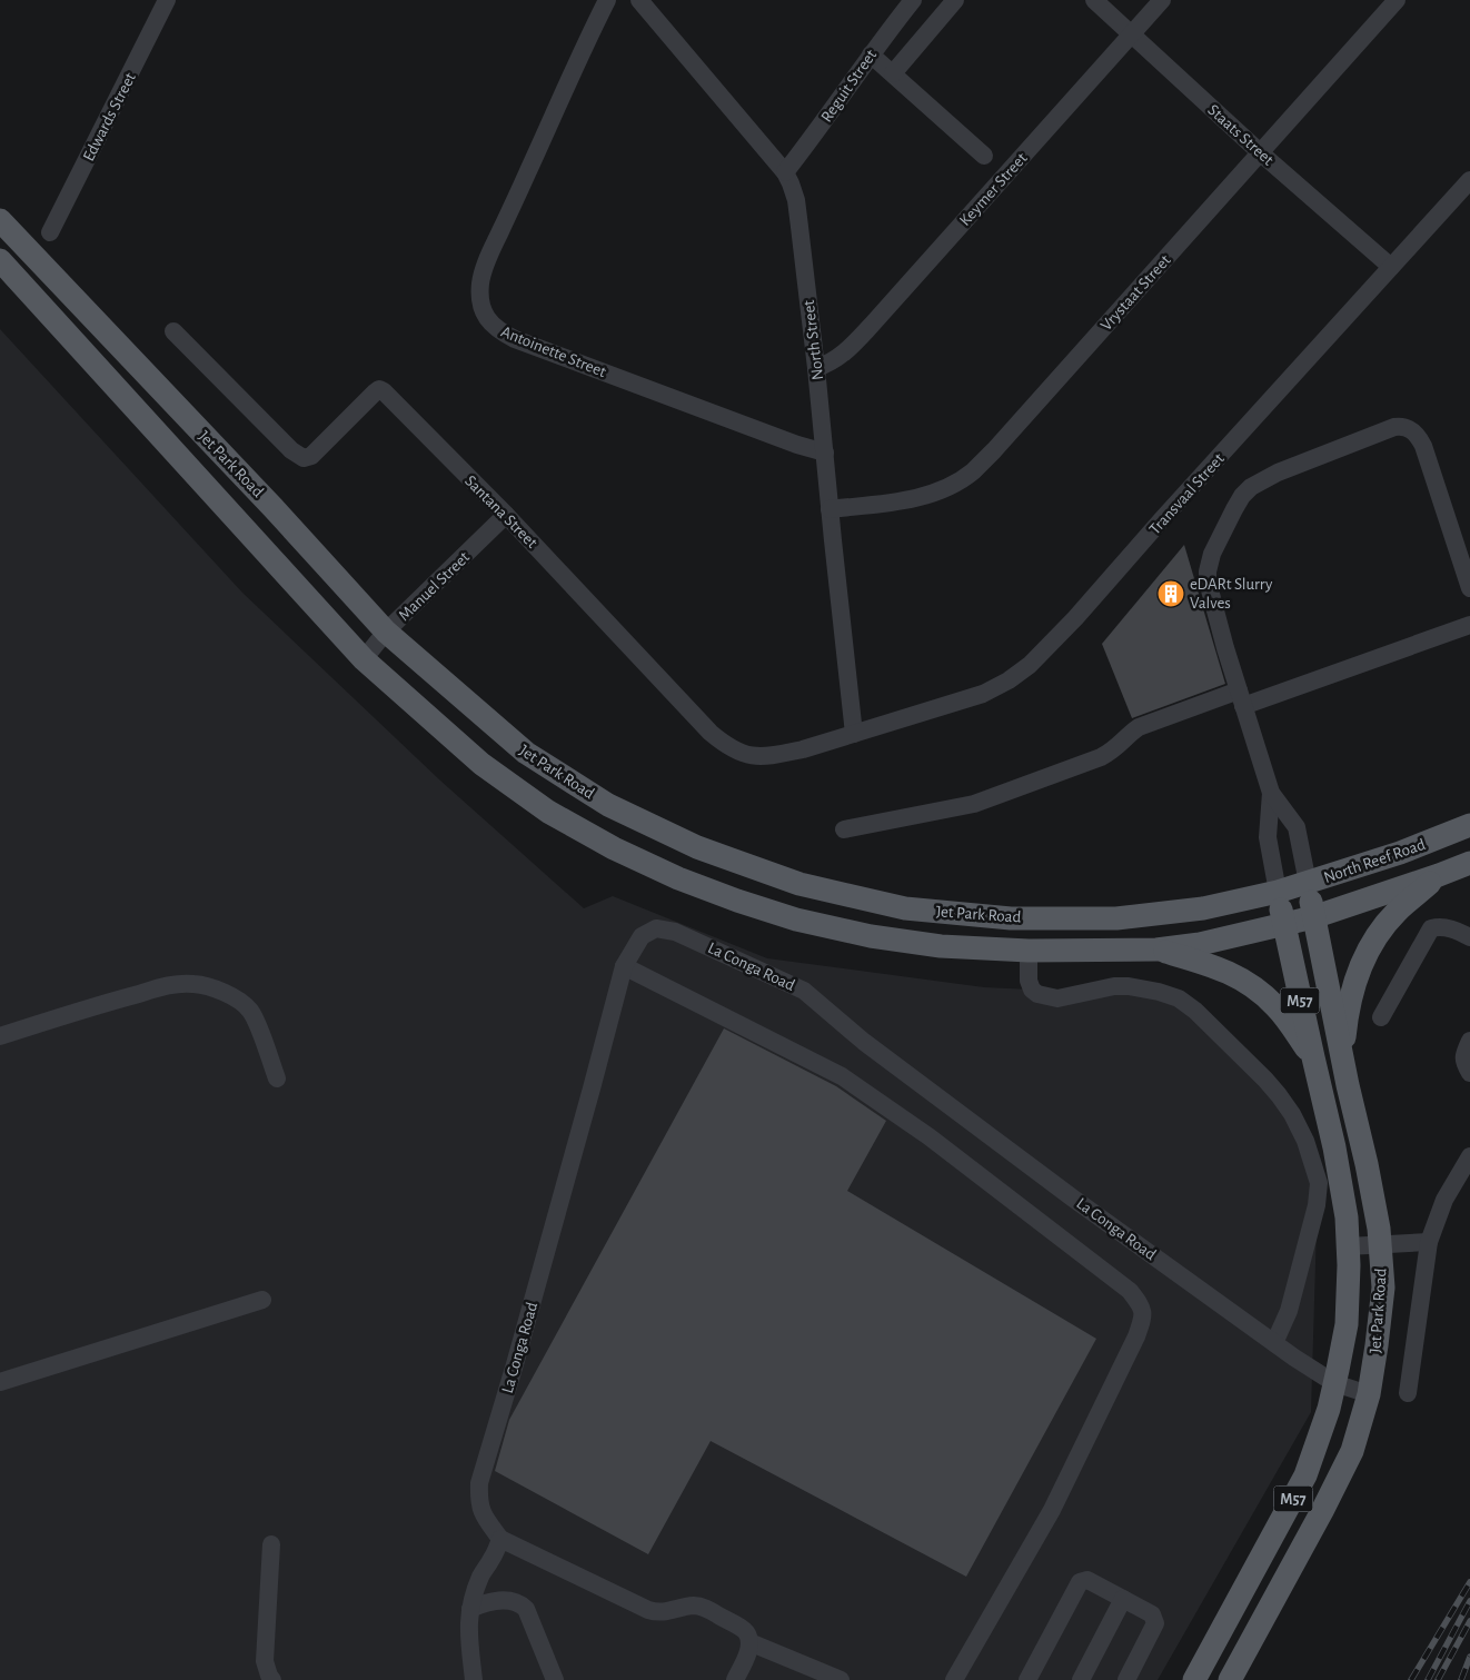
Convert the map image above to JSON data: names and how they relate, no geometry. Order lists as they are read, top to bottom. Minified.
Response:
{"streets":{"main road":["Jet Park Road","North Reef Road","M57"],"street":["Reguit Street","Edwards Street","Staats Street","Keymer Street","Vrystaat Street","North Street","Antoinette Street","Transvaal Street","Santana Street","Manuel Street","La Conga Road"]},"crossings":[["Reguit Street","North Street"],["Staats Street","Keymer Street"],["Staats Street","Vrystaat Street"],["Staats Street","Transvaal Street"],["Keymer Street","North Street"],["Vrystaat Street","North Street"],["North Street","Antoinette Street"],["North Street","Transvaal Street"],["North Street","Santana Street"],["Jet Park Road","Manuel Street"],["Jet Park Road","North Reef Road"],["Jet Park Road","La Conga Road"],["Transvaal Street","Santana Street"],["Santana Street","Manuel Street"]],"places":{"building":["eDARt Slurry Valves"]}}
